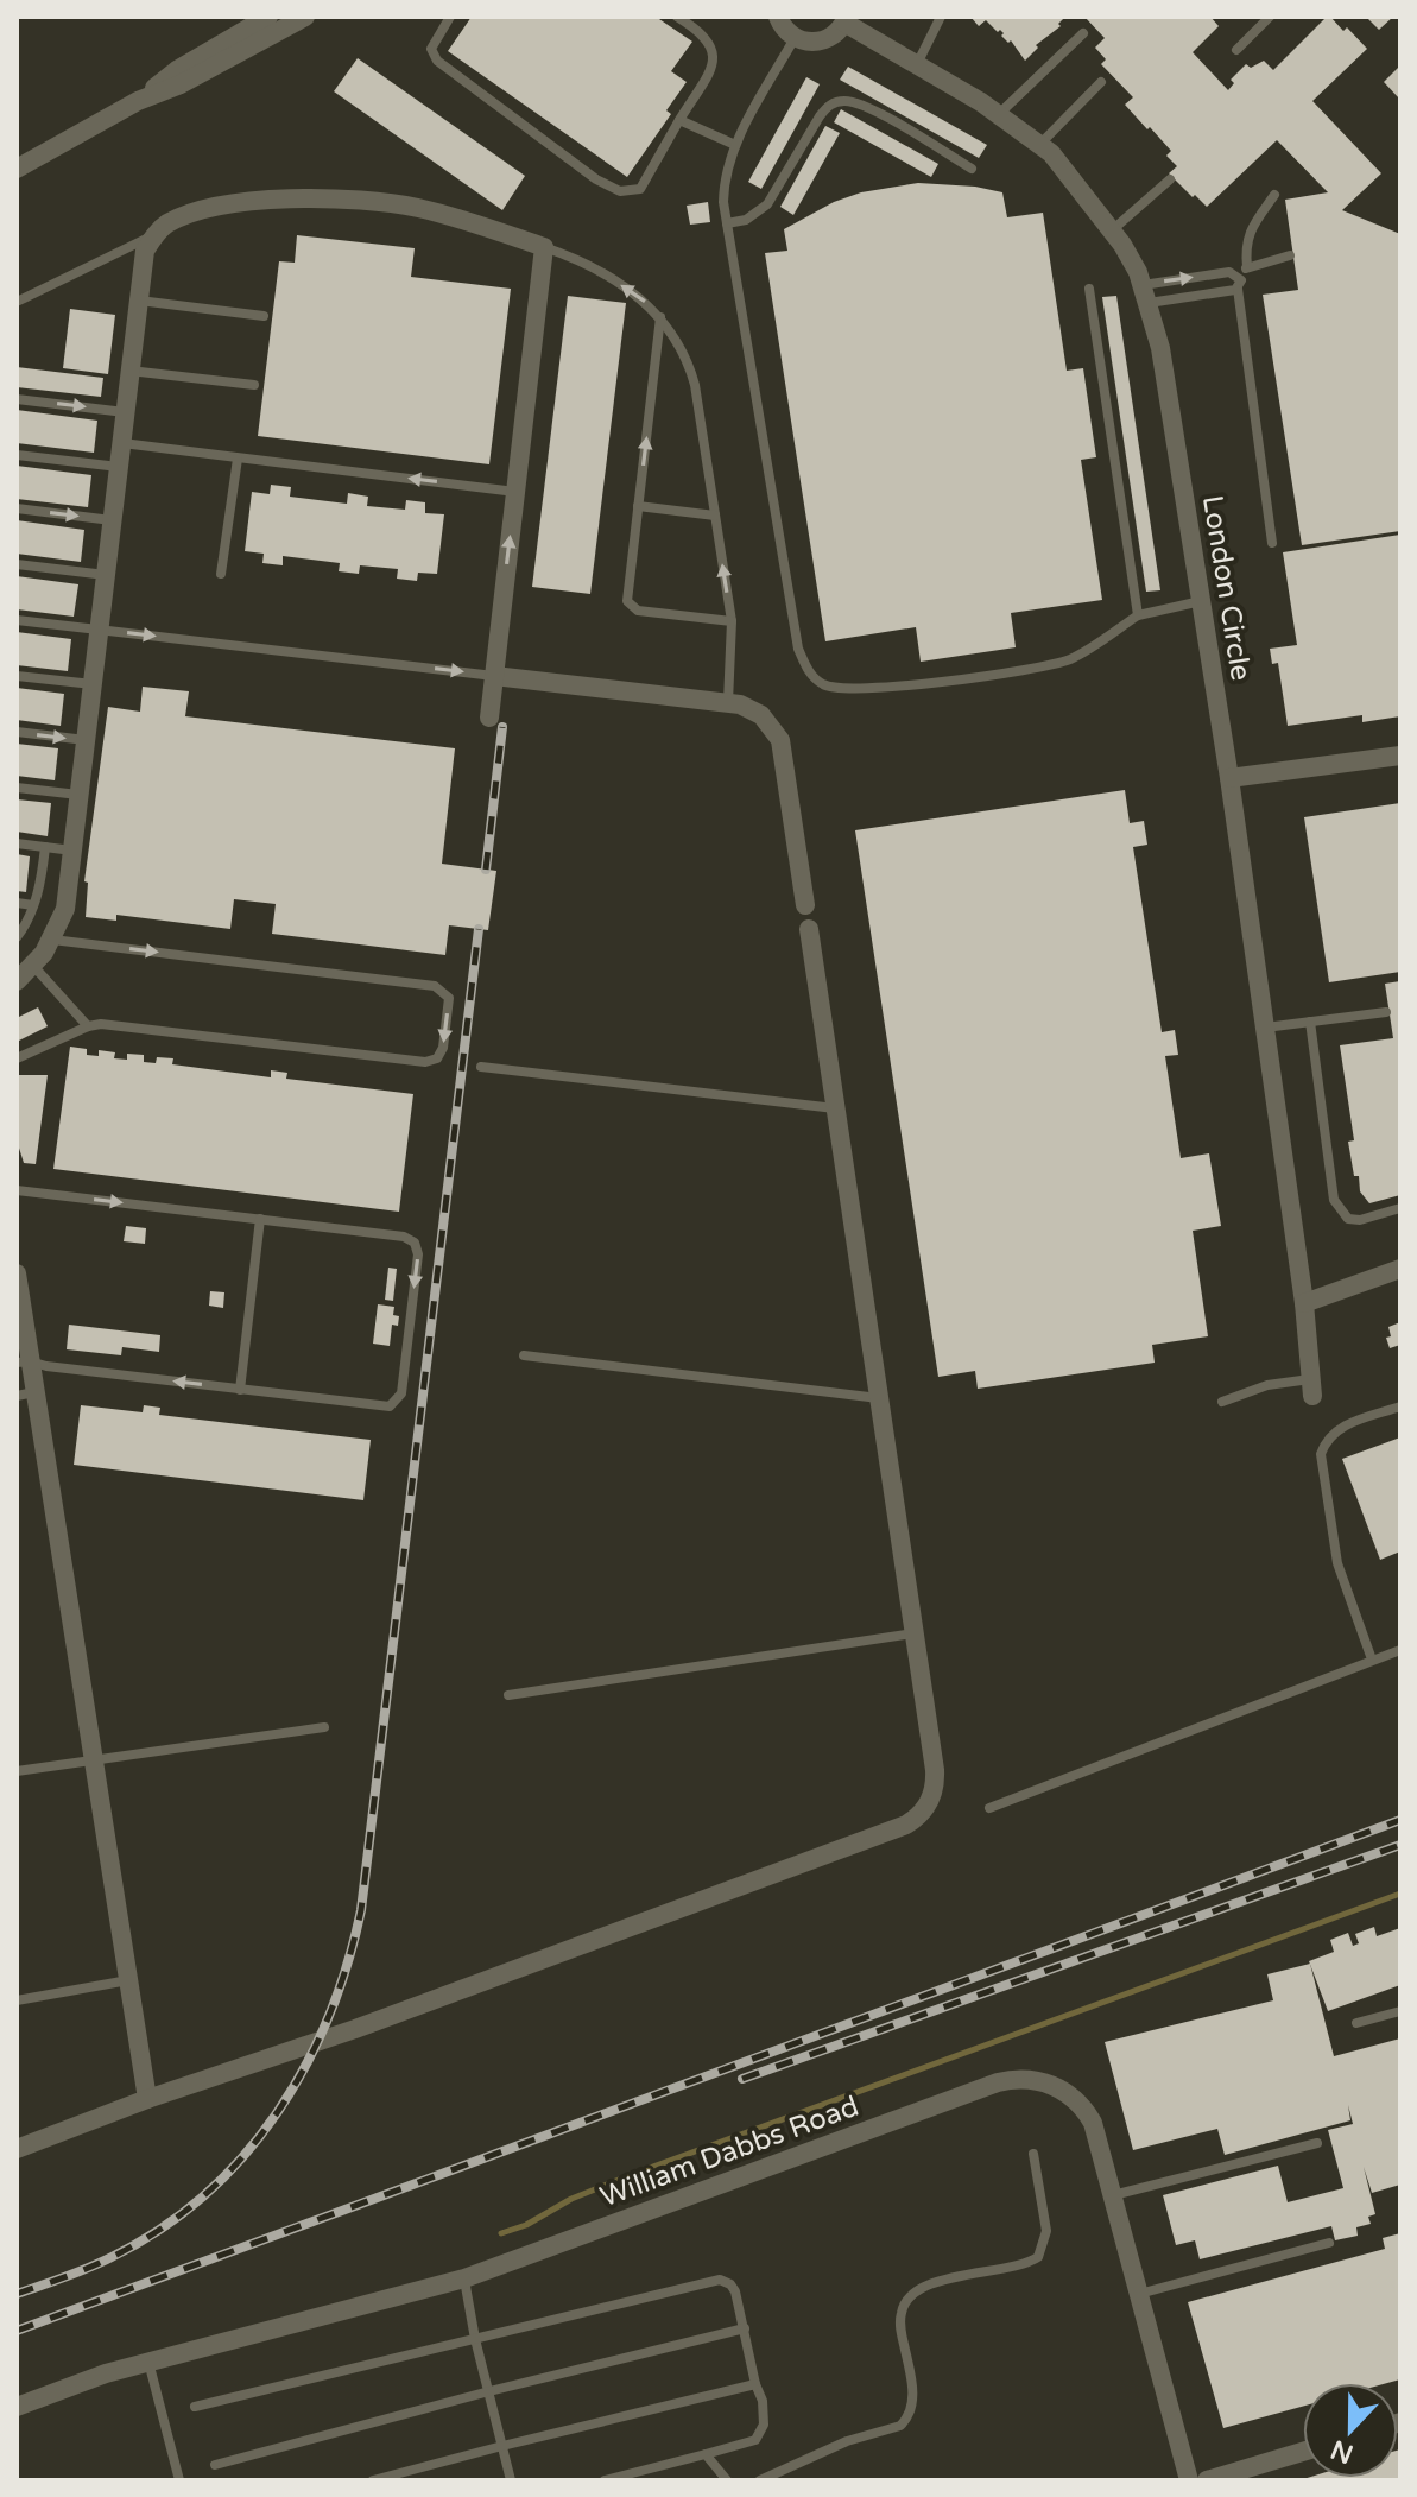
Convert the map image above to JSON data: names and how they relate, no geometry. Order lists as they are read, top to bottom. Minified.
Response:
{"streets":{"street":["London Circle","William Dabbs Road"]},"north":"bottom"}
